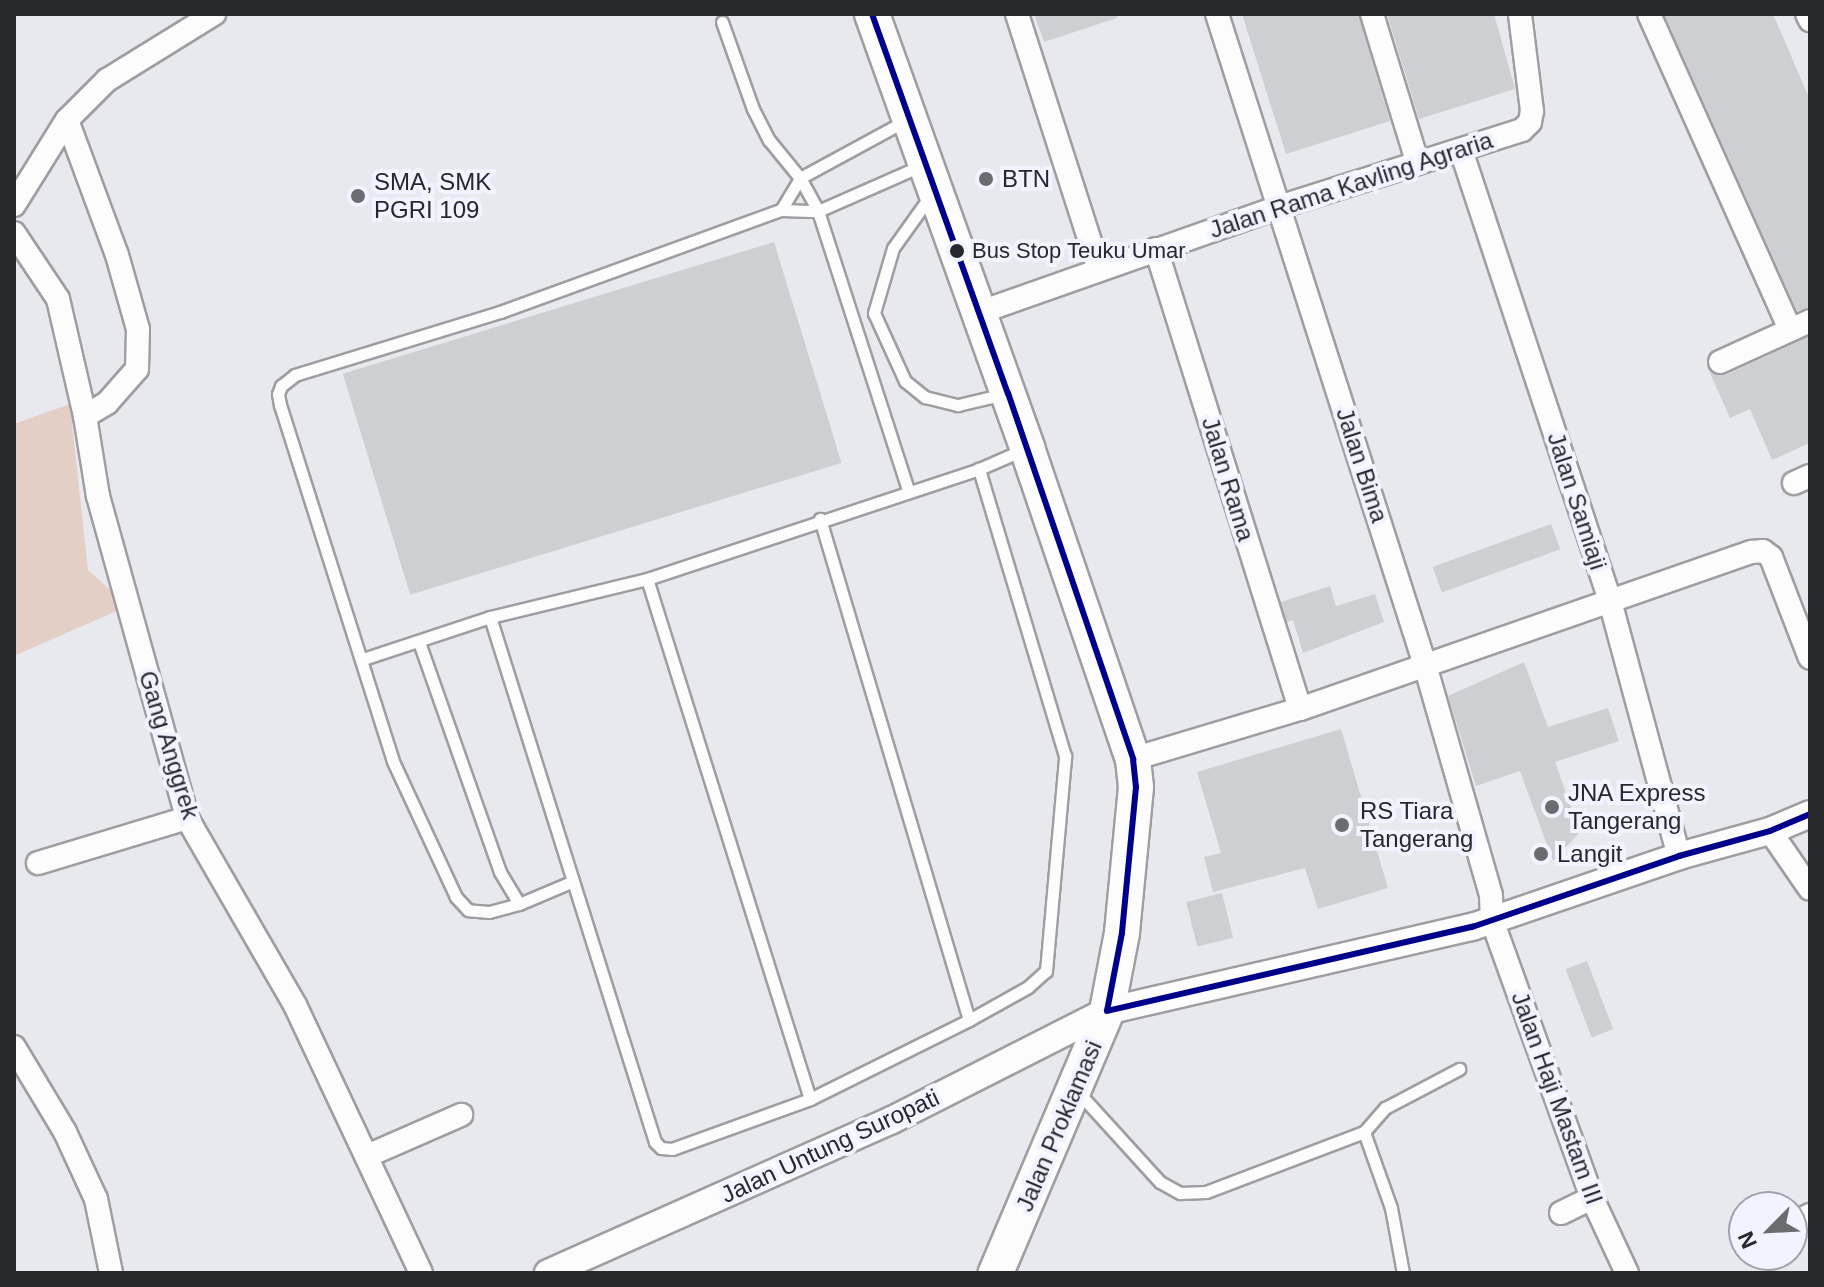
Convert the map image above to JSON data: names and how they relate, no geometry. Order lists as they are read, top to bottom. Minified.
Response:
{"streets":{"main road":["Jalan Proklamasi"],"street":["Jalan Rama Kavling Agraria","Jalan Bima","Jalan Rama","Jalan Samiaji","Gang Anggrek","Jalan Haji Mastam III","Jalan Untung Suropati"]},"crossings":[["Jalan Rama Kavling Agraria","Jalan Bima"],["Jalan Rama Kavling Agraria","Jalan Rama"],["Jalan Rama Kavling Agraria","Jalan Samiaji"],["Jalan Rama Kavling Agraria","Jalan Proklamasi"],["Jalan Bima","Jalan Haji Mastam III"],["Jalan Bima","Jalan Untung Suropati"],["Jalan Samiaji","Jalan Untung Suropati"],["Jalan Haji Mastam III","Jalan Untung Suropati"],["Jalan Proklamasi","Jalan Untung Suropati"]],"places":["BTN","SMA, SMK PGRI 109","Bus Stop Teuku Umar","JNA Express Tangerang","RS Tiara Tangerang","Langit"],"north":"bottom left"}
